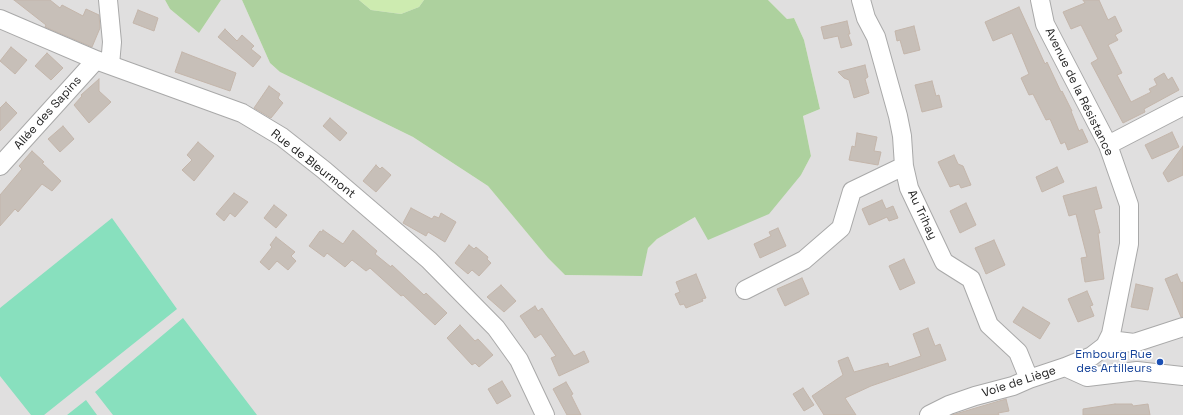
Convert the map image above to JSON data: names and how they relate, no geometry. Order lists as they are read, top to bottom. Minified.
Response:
{"streets":{"street":["Avenue de la Résistance","Allée des Sapins","Rue de Bleurmont","Au Trihay","Voie de Liège"]},"crossings":[["Allée des Sapins","Rue de Bleurmont"],["Au Trihay","Voie de Liège"]],"places":["Embourg Rue des Artilleurs"]}
